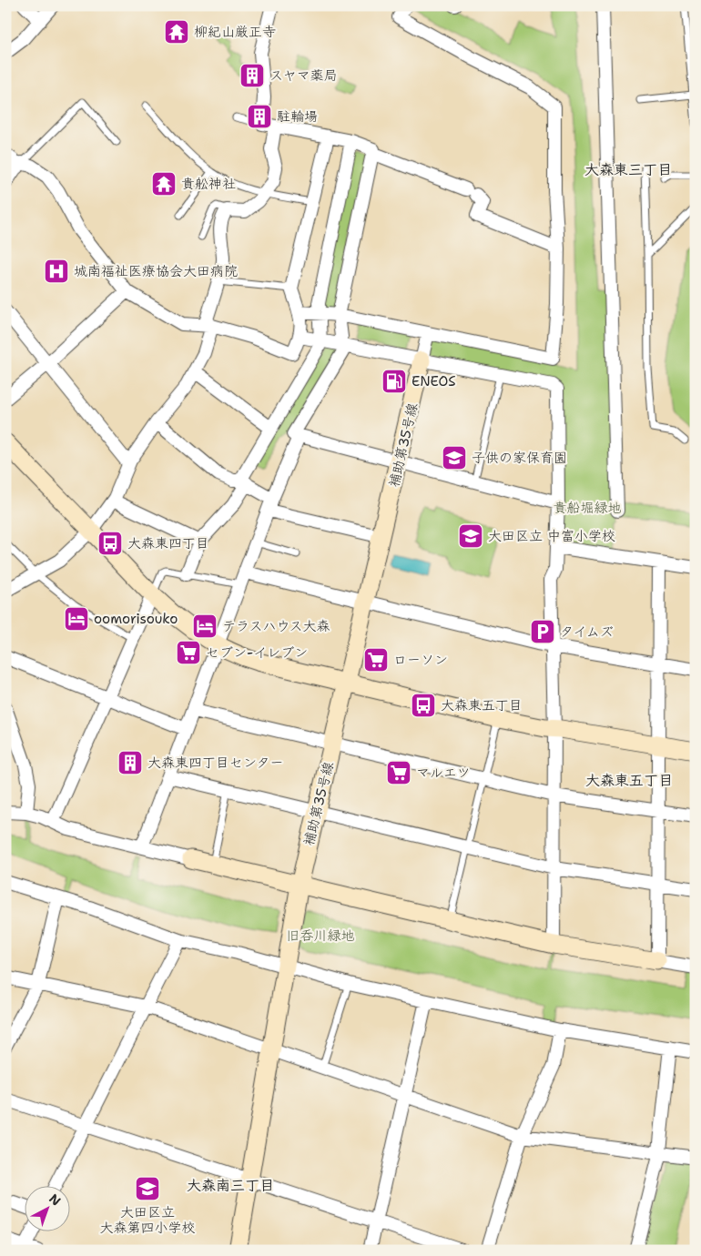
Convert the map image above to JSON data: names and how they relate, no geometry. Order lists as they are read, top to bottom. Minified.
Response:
{"streets":{"street":["補助第35号線"]},"districts":["大森東三丁目","大森東五丁目","大森南三丁目"],"parks":["貴船堀緑地","旧呑川緑地"],"places":{"temple":["柳紀山厳正寺","貴舩神社"],"building":["スヤマ薬局","駐輪場","大森東四丁目センター"],"hospital":["城南福祉医療協会大田病院"],"fuel station":["ENEOS"],"school or university":["子供の家保育園","大田区立 中富小学校","大田区立 大森第四小学校"],"bus stop":["大森東四丁目","大森東五丁目"],"hotel":["oomorisouko","テラスハウス大森"],"parking":["タイムズ"],"supermarket":["セブン-イレブン","ローソン","マルエツ"]},"north":"top right"}
